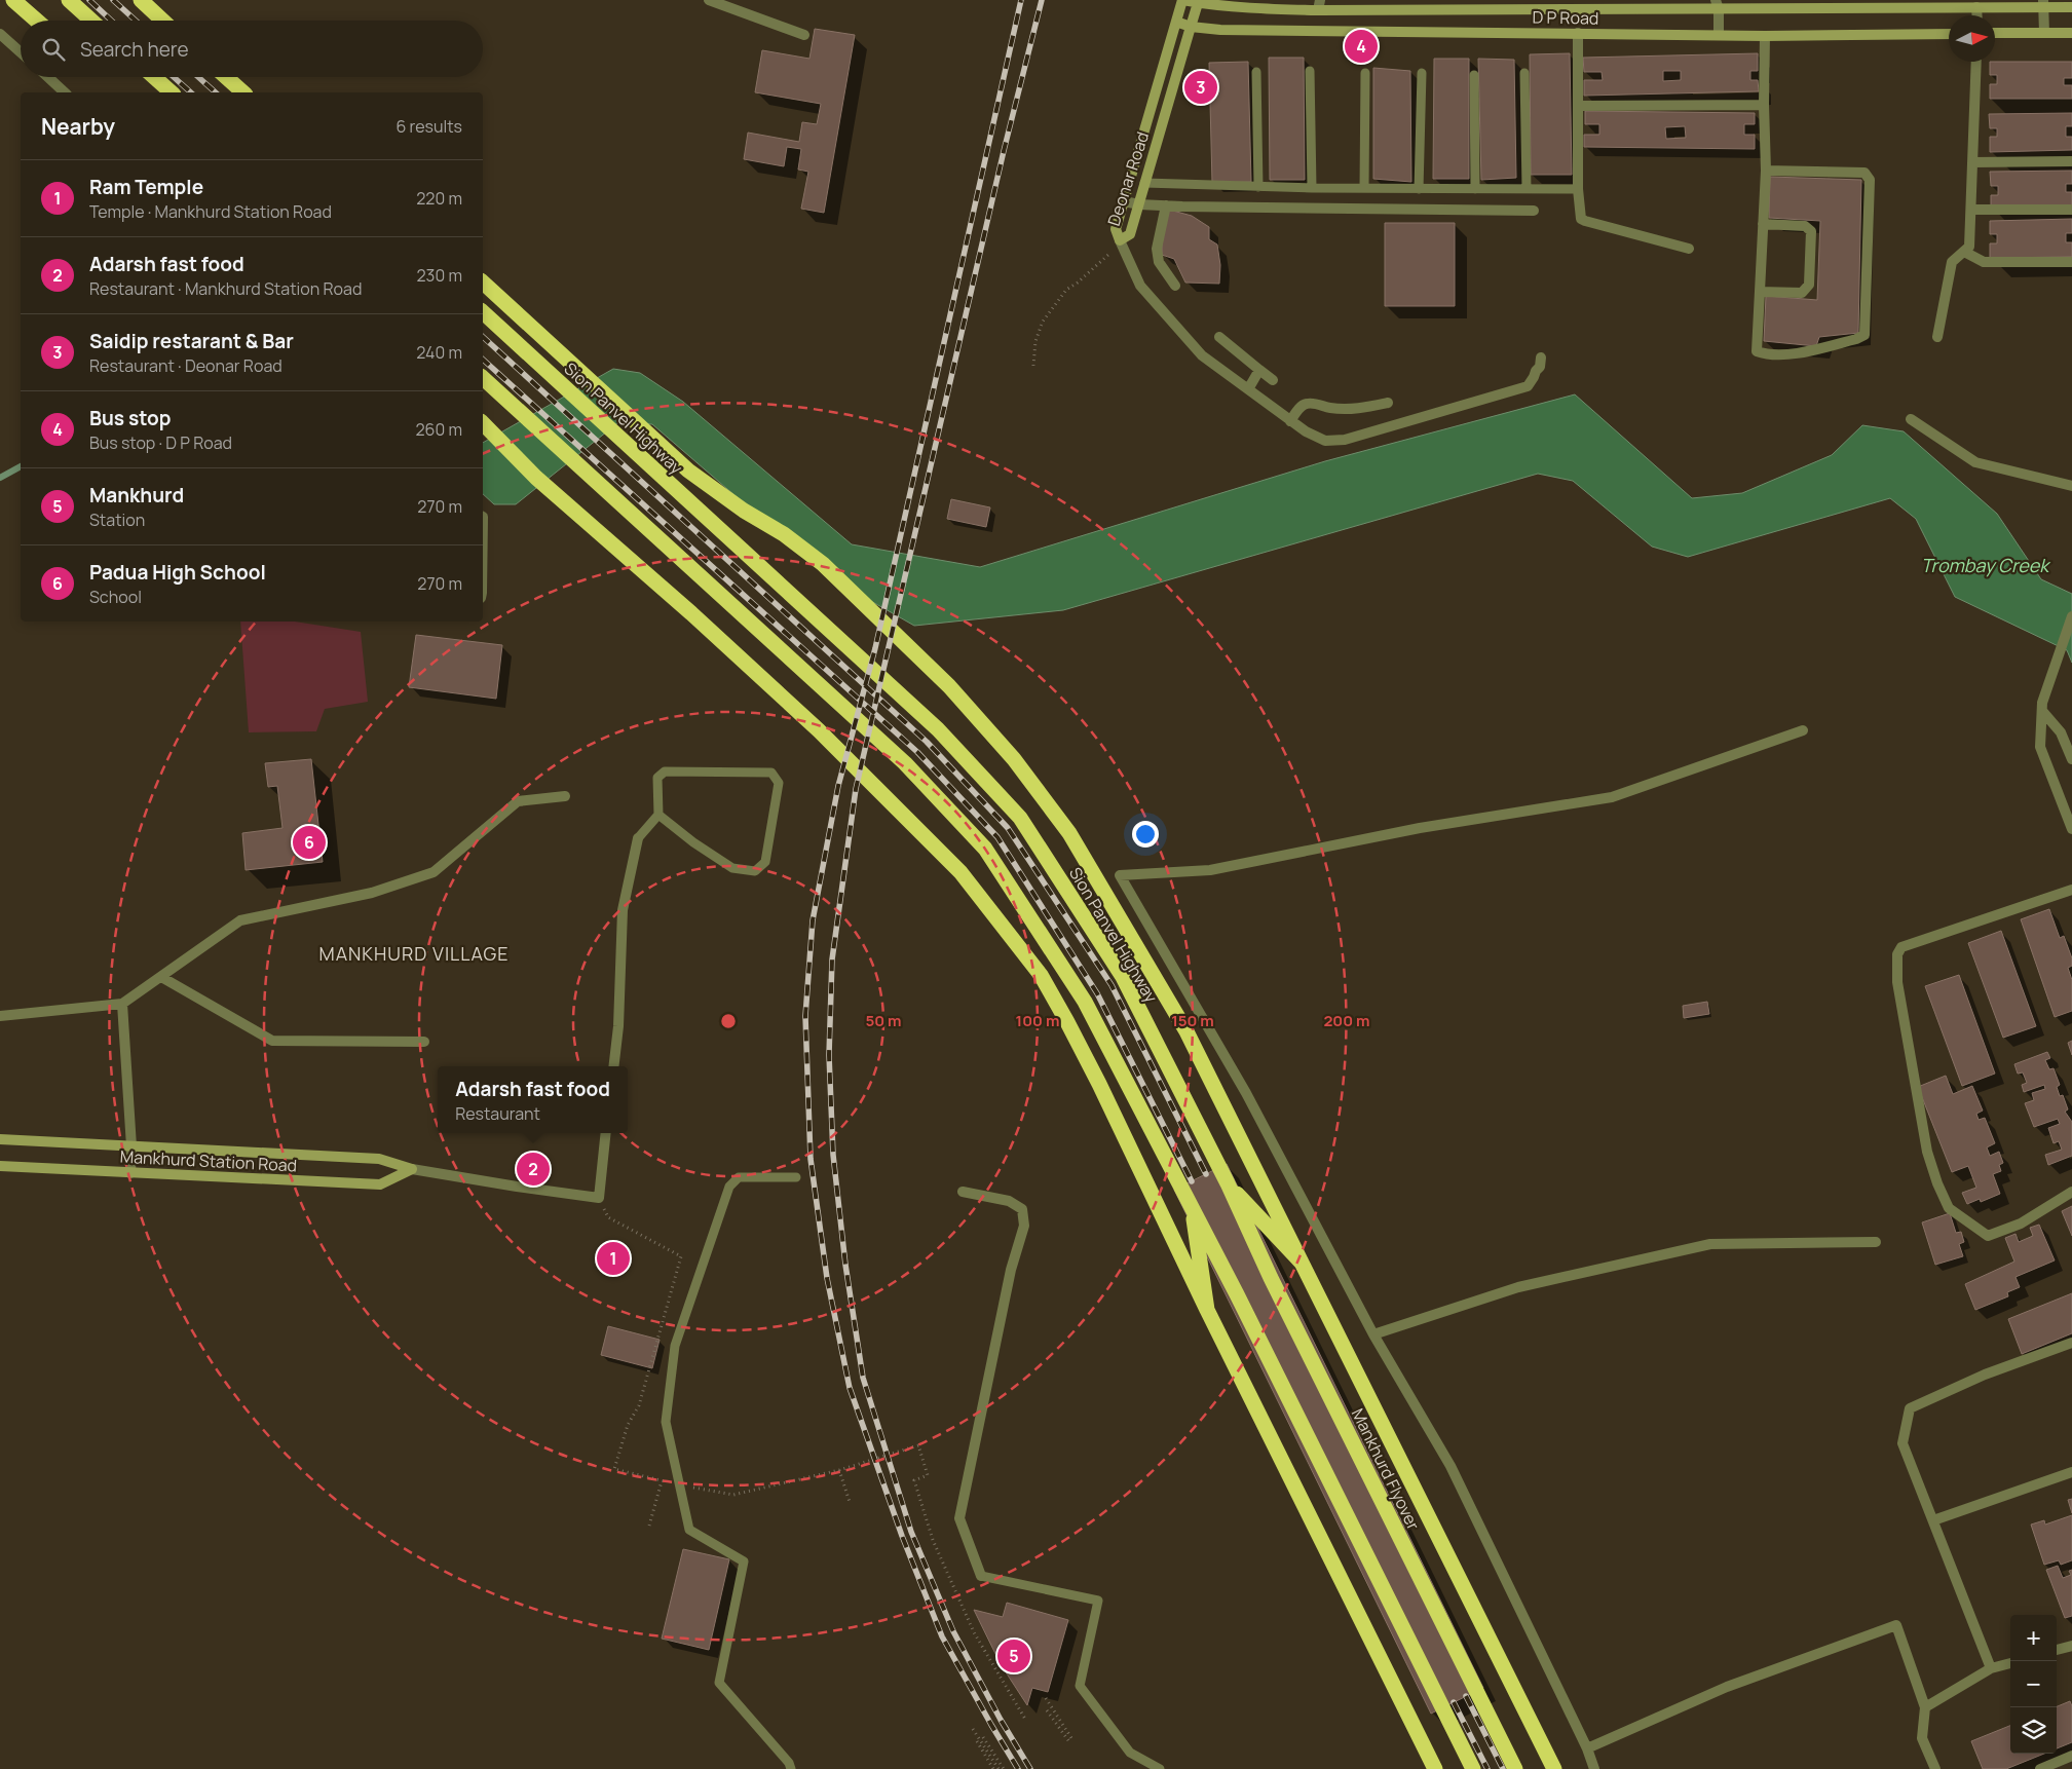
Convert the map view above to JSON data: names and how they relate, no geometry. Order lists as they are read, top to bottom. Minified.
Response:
{"streets":{"highway":["Sion Panvel Highway","Mankhurd Flyover"],"street":["D P Road","Deonar Road","Mankhurd Station Road"]},"crossings":[["D P Road","Deonar Road"],["Sion Panvel Highway","Mankhurd Flyover"]],"districts":["MANKHURD VILLAGE"],"water":["Trombay Creek"],"north":"right","page":{"search":"Search here","pins":["4","3","6","2","1","5"],"heading":["Nearby","6 results"],"list":[{"mark":"1","name":"Ram Temple","note":"Temple · Mankhurd Station Road","value":"220 m"},{"mark":"2","name":"Adarsh fast food","note":"Restaurant · Mankhurd Station Road","value":"230 m"},{"mark":"3","name":"Saidip restarant & Bar","note":"Restaurant · Deonar Road","value":"240 m"},{"mark":"4","name":"Bus stop","note":"Bus stop · D P Road","value":"260 m"},{"mark":"5","name":"Mankhurd","note":"Station","value":"270 m"},{"mark":"6","name":"Padua High School","note":"School","value":"270 m"}],"popup":["Adarsh fast food","Restaurant"],"map_buttons":["+","−"]},"rings":["50 m","100 m","150 m","200 m"]}
